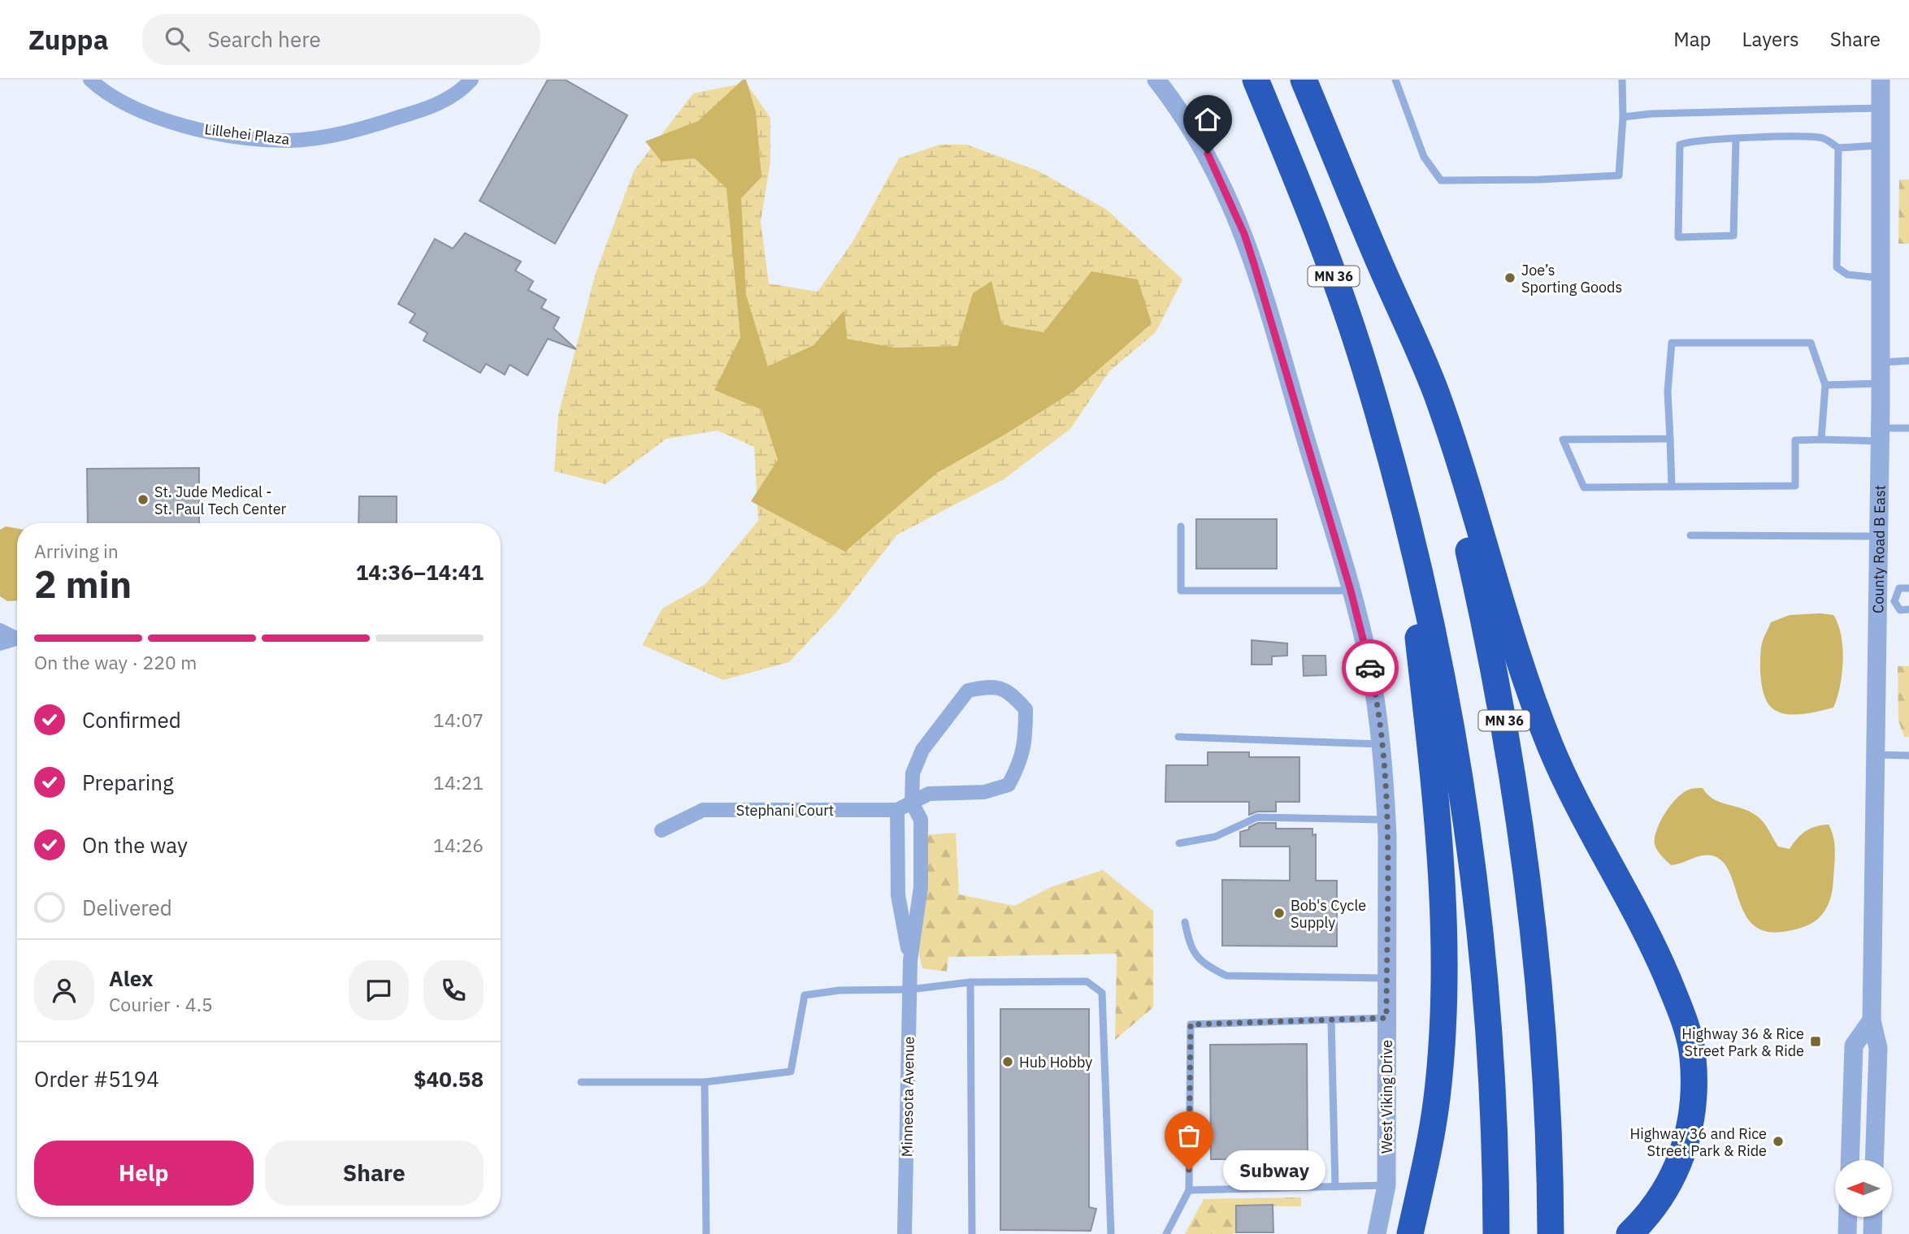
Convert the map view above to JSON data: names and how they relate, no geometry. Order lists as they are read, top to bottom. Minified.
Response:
{"streets":{"highway":["MN 36"],"street":["Lillehei Plaza","County Road B East","Stephani Court","Minnesota Avenue","West Viking Drive"]},"crossings":[["Stephani Court","Minnesota Avenue"]],"places":{"other":["Joe’s Sporting Goods","St. Jude Medical - St. Paul Tech Center","Bob's Cycle Supply","Hub Hobby","Highway 36 and Rice Street Park & Ride","Subway"],"transit":["Highway 36 & Rice Street Park & Ride"]},"north":"left","page":{"header":"Zuppa","search":"Search here","nav":["Map","Layers","Share"],"heading":["2 min","Arriving in","14:36–14:41"],"panel":["Alex","Courier · 4.5","Order #5194","$40.58"],"bar":"On the way · 220 m","list":[["Confirmed","14:07"],["Preparing","14:21"],["On the way","14:26"],"Delivered"],"buttons":["Help","Share"],"bubble":"Subway"}}
